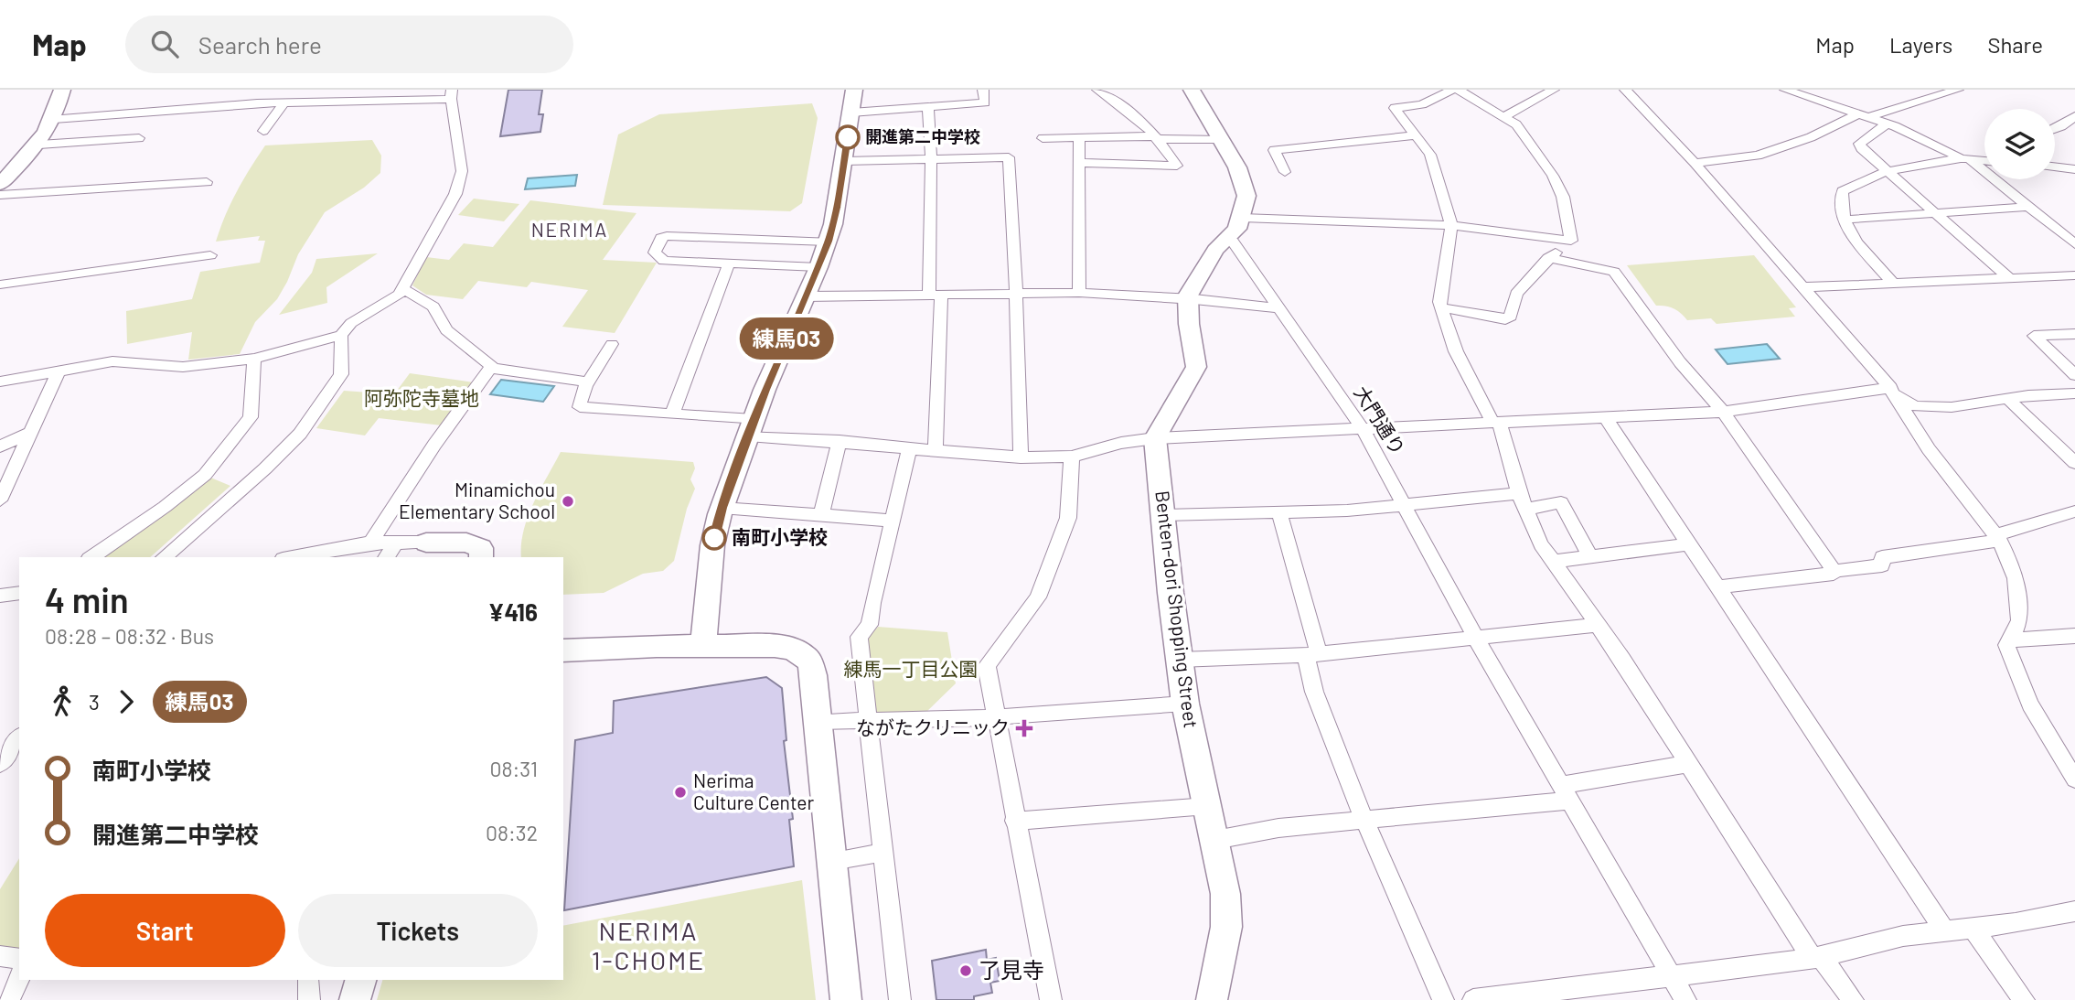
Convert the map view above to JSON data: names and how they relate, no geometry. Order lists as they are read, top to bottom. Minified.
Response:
{"streets":{"street":["大門通り","Benten-dori Shopping Street"]},"districts":["NERIMA","NERIMA 1-CHOME"],"parks":["阿弥陀寺墓地","練馬一丁目公園"],"places":{"other":["開進第二中学校","Minamichou Elementary School","南町小学校","Nerima Culture Center","了見寺"],"health":["ながたクリニック"]},"lines":["bus line 練馬03"],"page":{"header":"Map","search":"Search here","nav":["Map","Layers","Share"],"on_map":"練馬03","heading":["4 min","08:28 – 08:32 · Bus","¥416"],"legs":["3","練馬03"],"list":[{"name":"南町小学校","value":"08:31"},{"name":"開進第二中学校","value":"08:32"}],"buttons":["Start","Tickets"]}}
